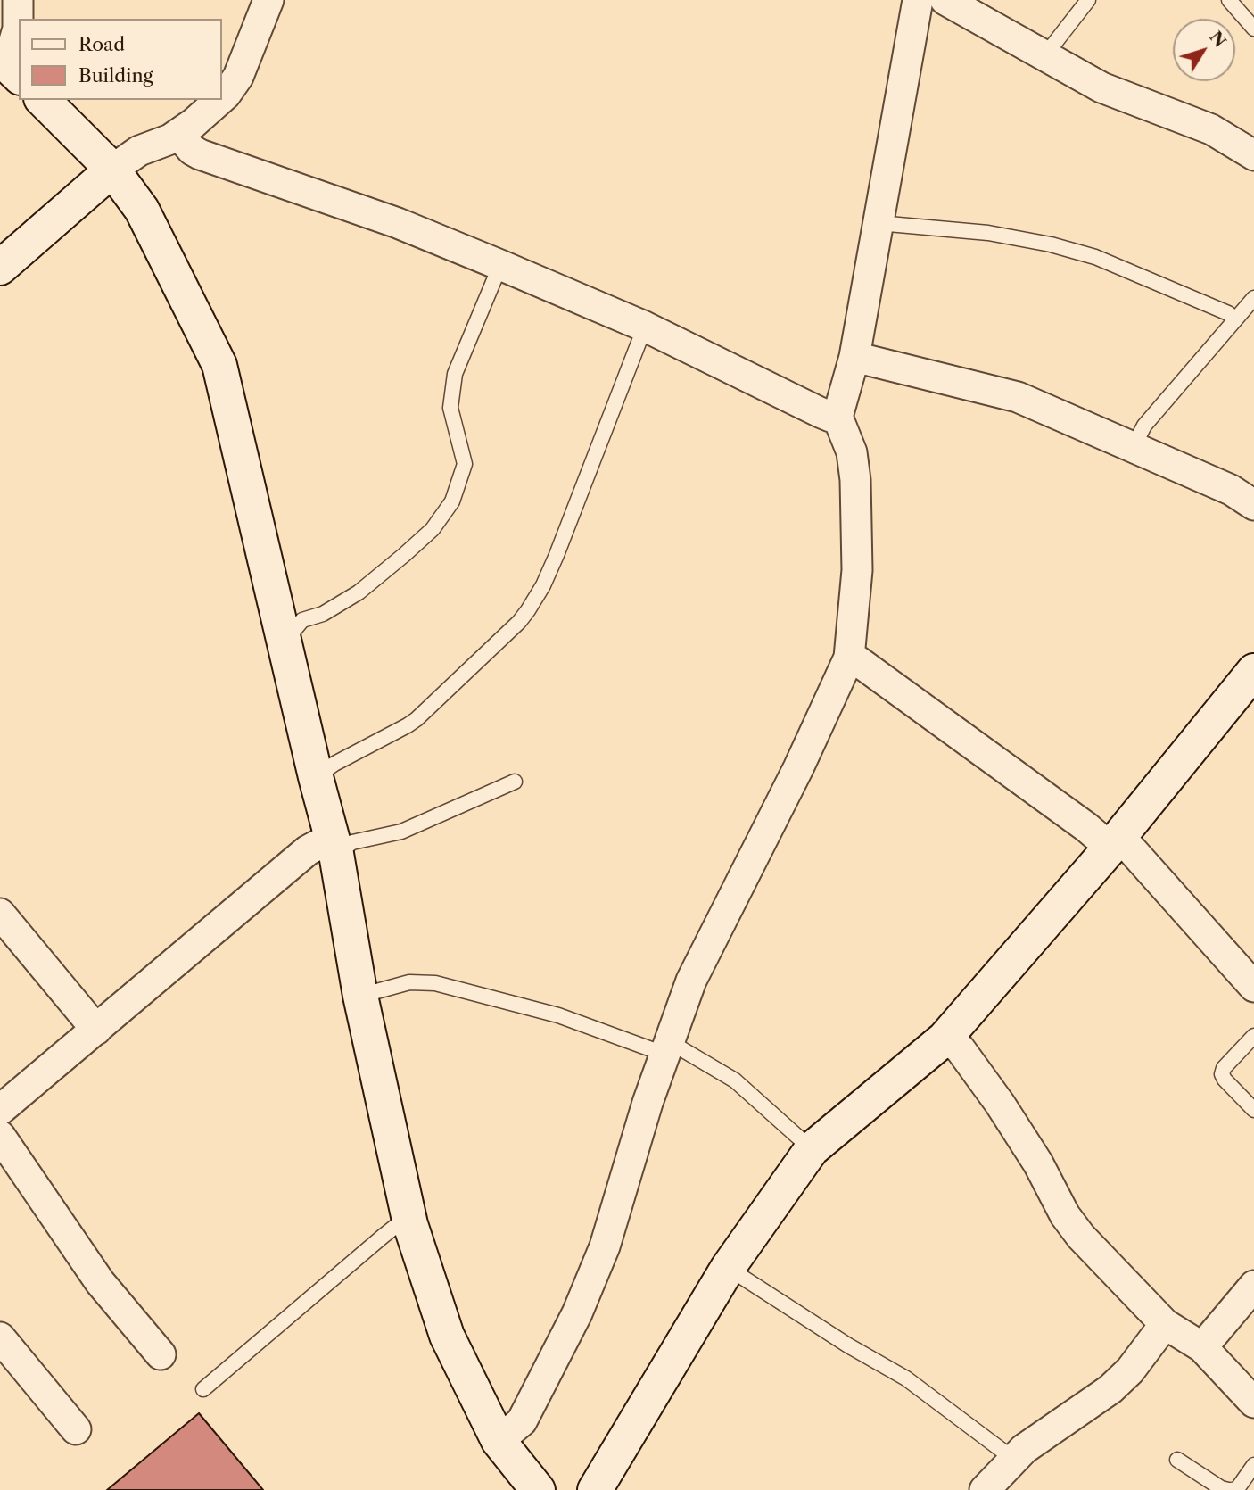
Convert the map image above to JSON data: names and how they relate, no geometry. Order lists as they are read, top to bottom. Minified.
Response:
{"legend":["Road","Building"],"north":"top right"}
